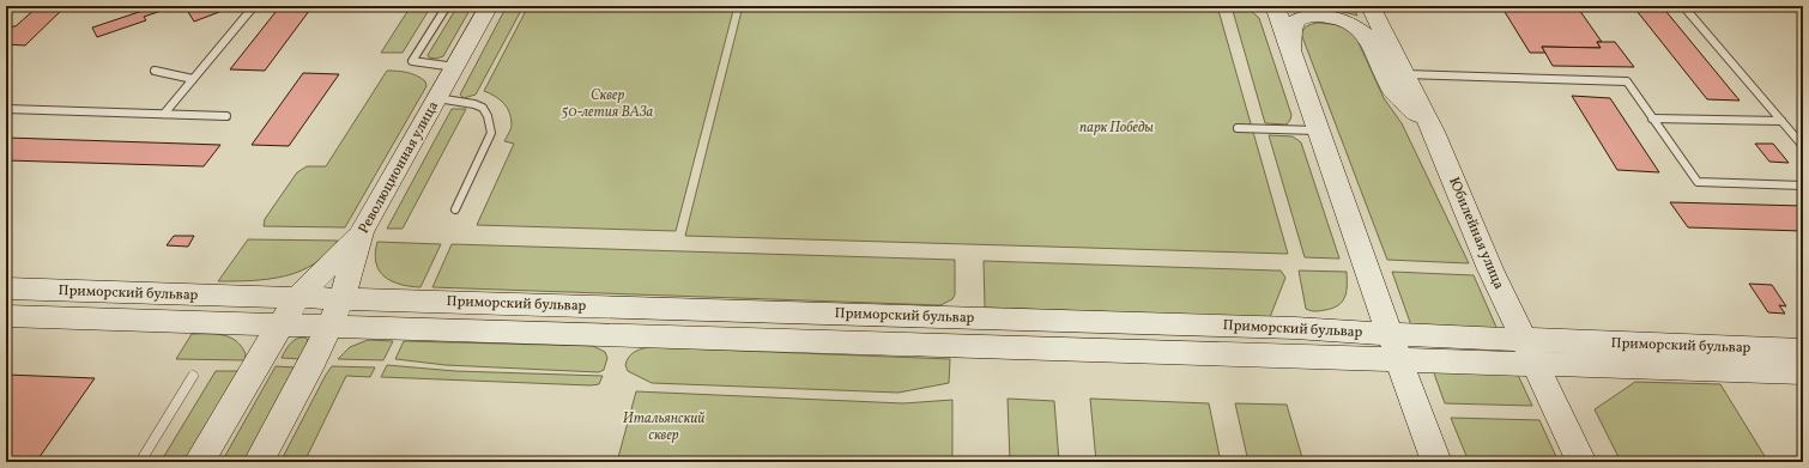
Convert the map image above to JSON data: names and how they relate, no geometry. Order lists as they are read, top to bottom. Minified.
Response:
{"streets":{"main road":["Революционная улица","Юбилейная улица","Приморский бульвар"]},"crossings":[["Революционная улица","Приморский бульвар"],["Юбилейная улица","Приморский бульвар"]],"parks":["Сквер 50-летия ВАЗа","парк Победы","Итальянский сквер"]}
